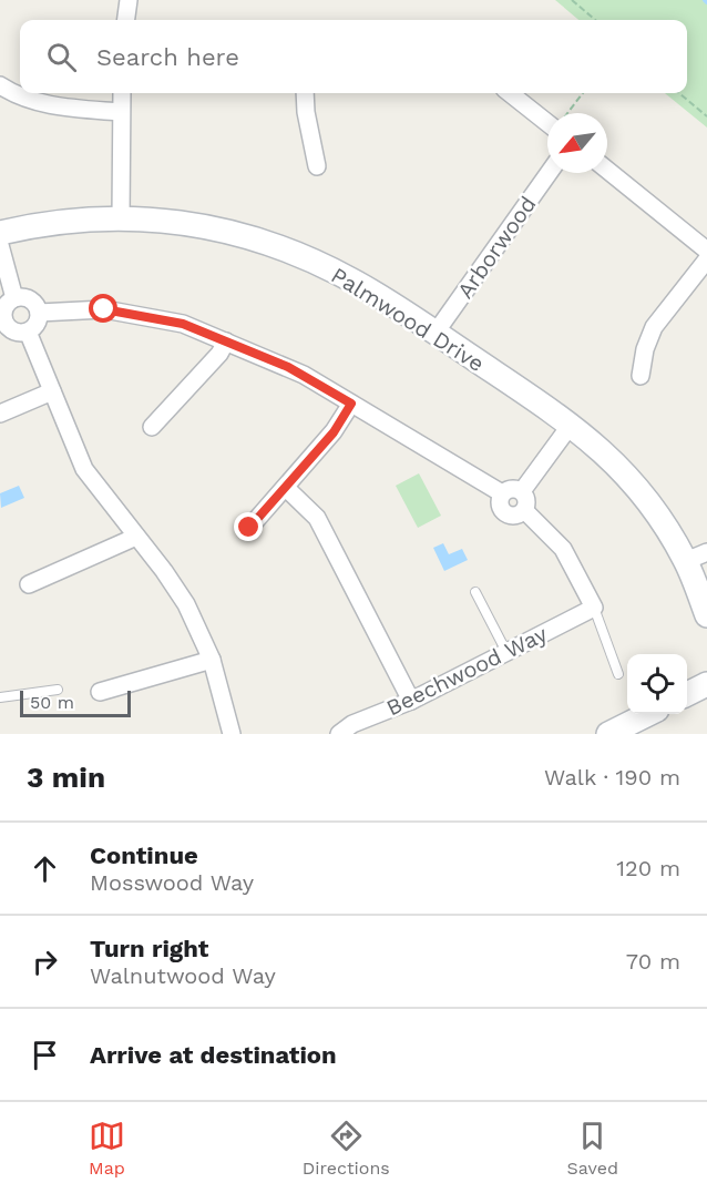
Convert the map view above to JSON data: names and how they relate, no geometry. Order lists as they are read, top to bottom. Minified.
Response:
{"streets":{"street":["Arborwood","Palmwood Drive","Beechwood Way"]},"crossings":[["Arborwood","Palmwood Drive"]],"scale_bar":"50 m","north":"bottom left","page":{"search":"Search here","scale":"50 m","heading":["3 min","Walk · 190 m"],"list":[["Continue","Mosswood Way","120 m"],["Turn right","Walnutwood Way","70 m"],"Arrive at destination"],"nav":["Map","Directions","Saved"]}}
